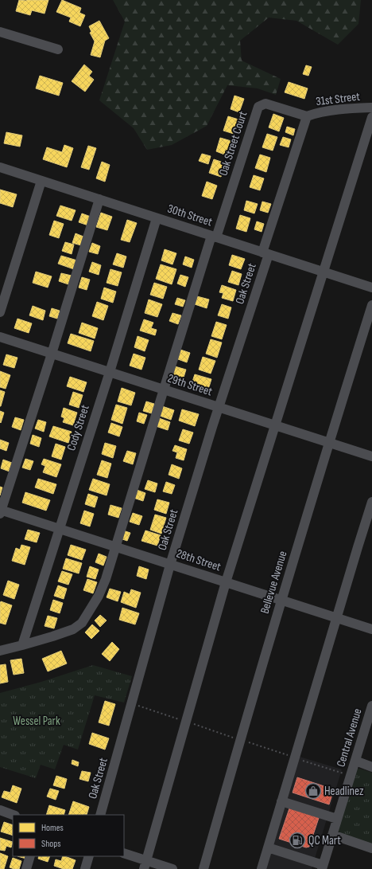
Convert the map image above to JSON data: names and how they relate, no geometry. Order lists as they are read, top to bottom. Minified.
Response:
{"streets":{"street":["31st Street","Oak Street Court","30th Street","Oak Street","29th Street","Cody Street","28th Street","Bellevue Avenue","Central Avenue"]},"crossings":[["31st Street","Oak Street Court"],["31st Street","Oak Street"],["Oak Street Court","30th Street"],["Oak Street Court","Oak Street"],["Oak Street Court","29th Street"],["Oak Street Court","Cody Street"],["Oak Street Court","28th Street"],["30th Street","Oak Street"],["30th Street","Cody Street"],["Oak Street","29th Street"],["Oak Street","28th Street"],["29th Street","Cody Street"],["29th Street","Bellevue Avenue"],["Cody Street","28th Street"],["28th Street","Bellevue Avenue"]],"parks":["Wessel Park"],"places":{"shop":["Headlinez"],"fuel station":["QC Mart"]},"legend":["Homes","Shops"]}
